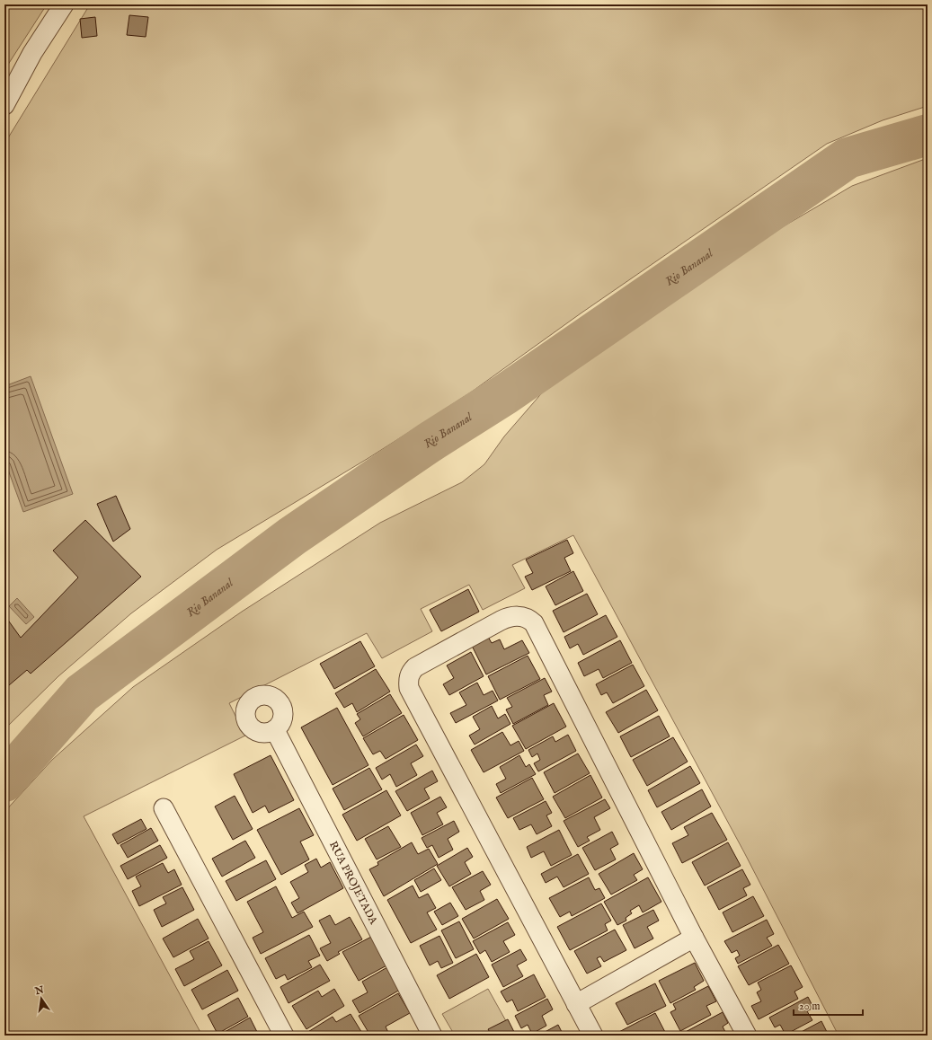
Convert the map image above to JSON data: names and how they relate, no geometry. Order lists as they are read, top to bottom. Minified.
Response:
{"streets":{"street":["RUA PROJETADA"]},"water":["Rio Bananal"],"scale_bar":"20 m","north":"top"}
